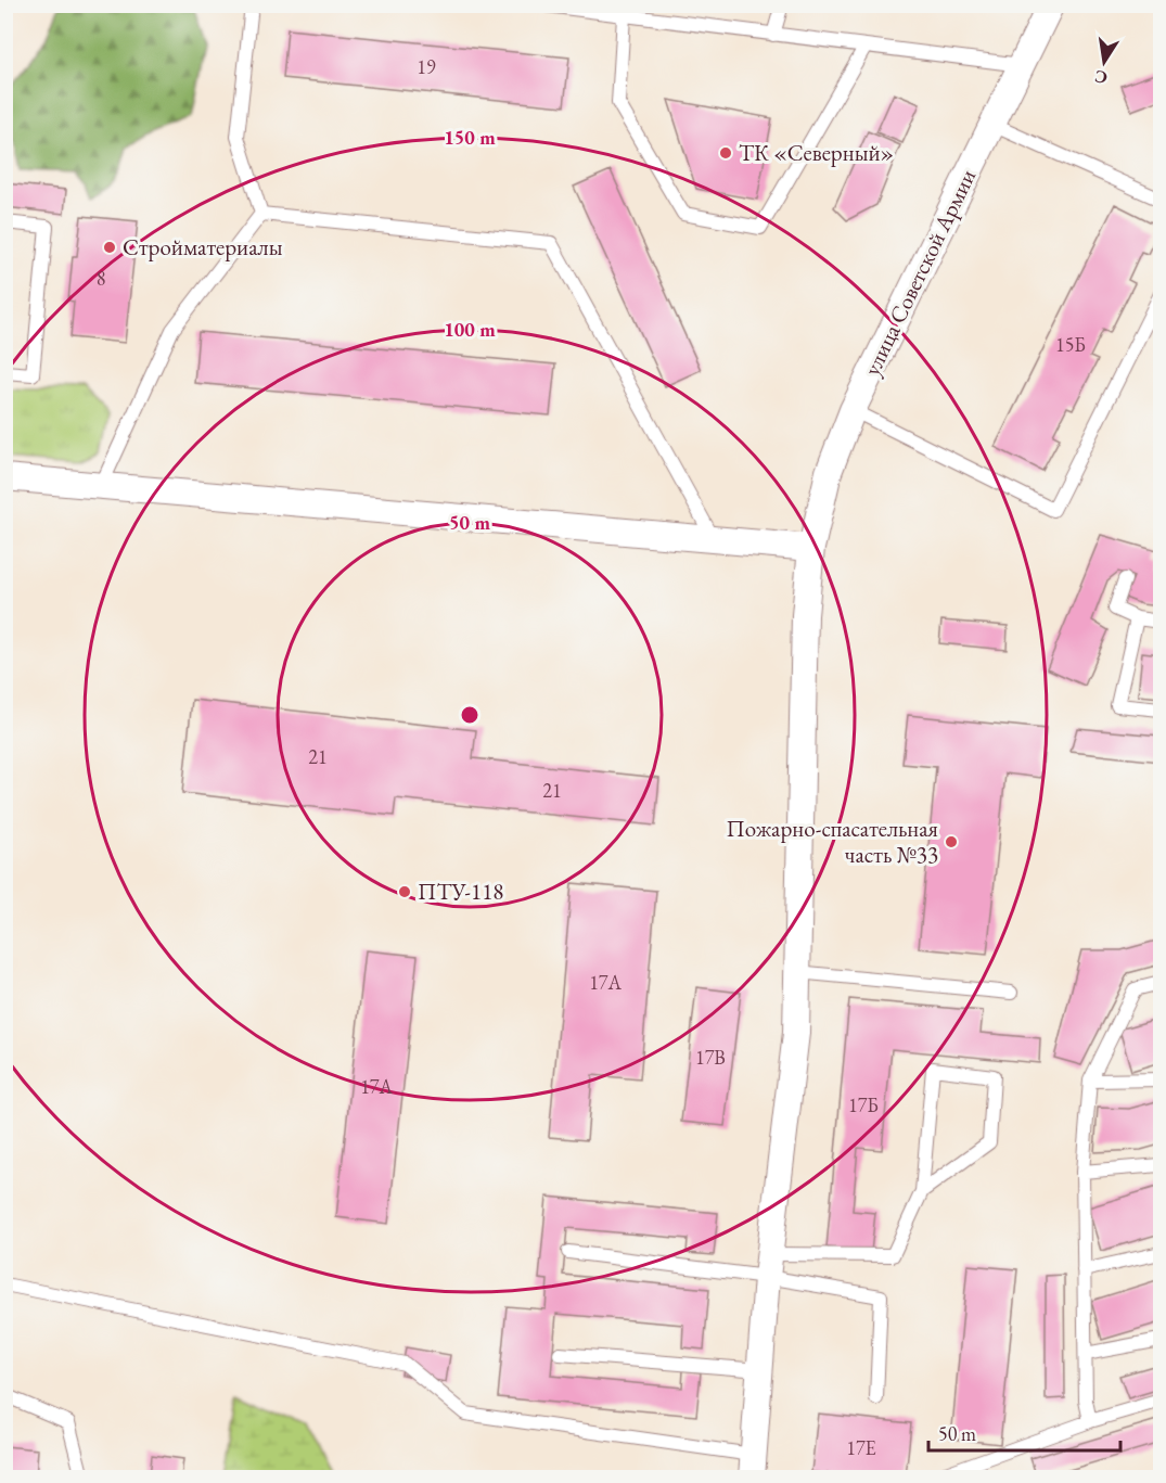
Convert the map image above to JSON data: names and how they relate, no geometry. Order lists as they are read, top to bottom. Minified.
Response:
{"streets":{"street":["улица Советской Армии"]},"places":["ТК «Северный»","Стройматериалы","Пожарно-спасательная часть №33","ПТУ-118"],"house_numbers":["19","8","15Б","21","21","17А","17В","17А","17Б","17Е"],"scale_bar":"50 m","north":"bottom","rings":["150 m","100 m","50 m"]}
